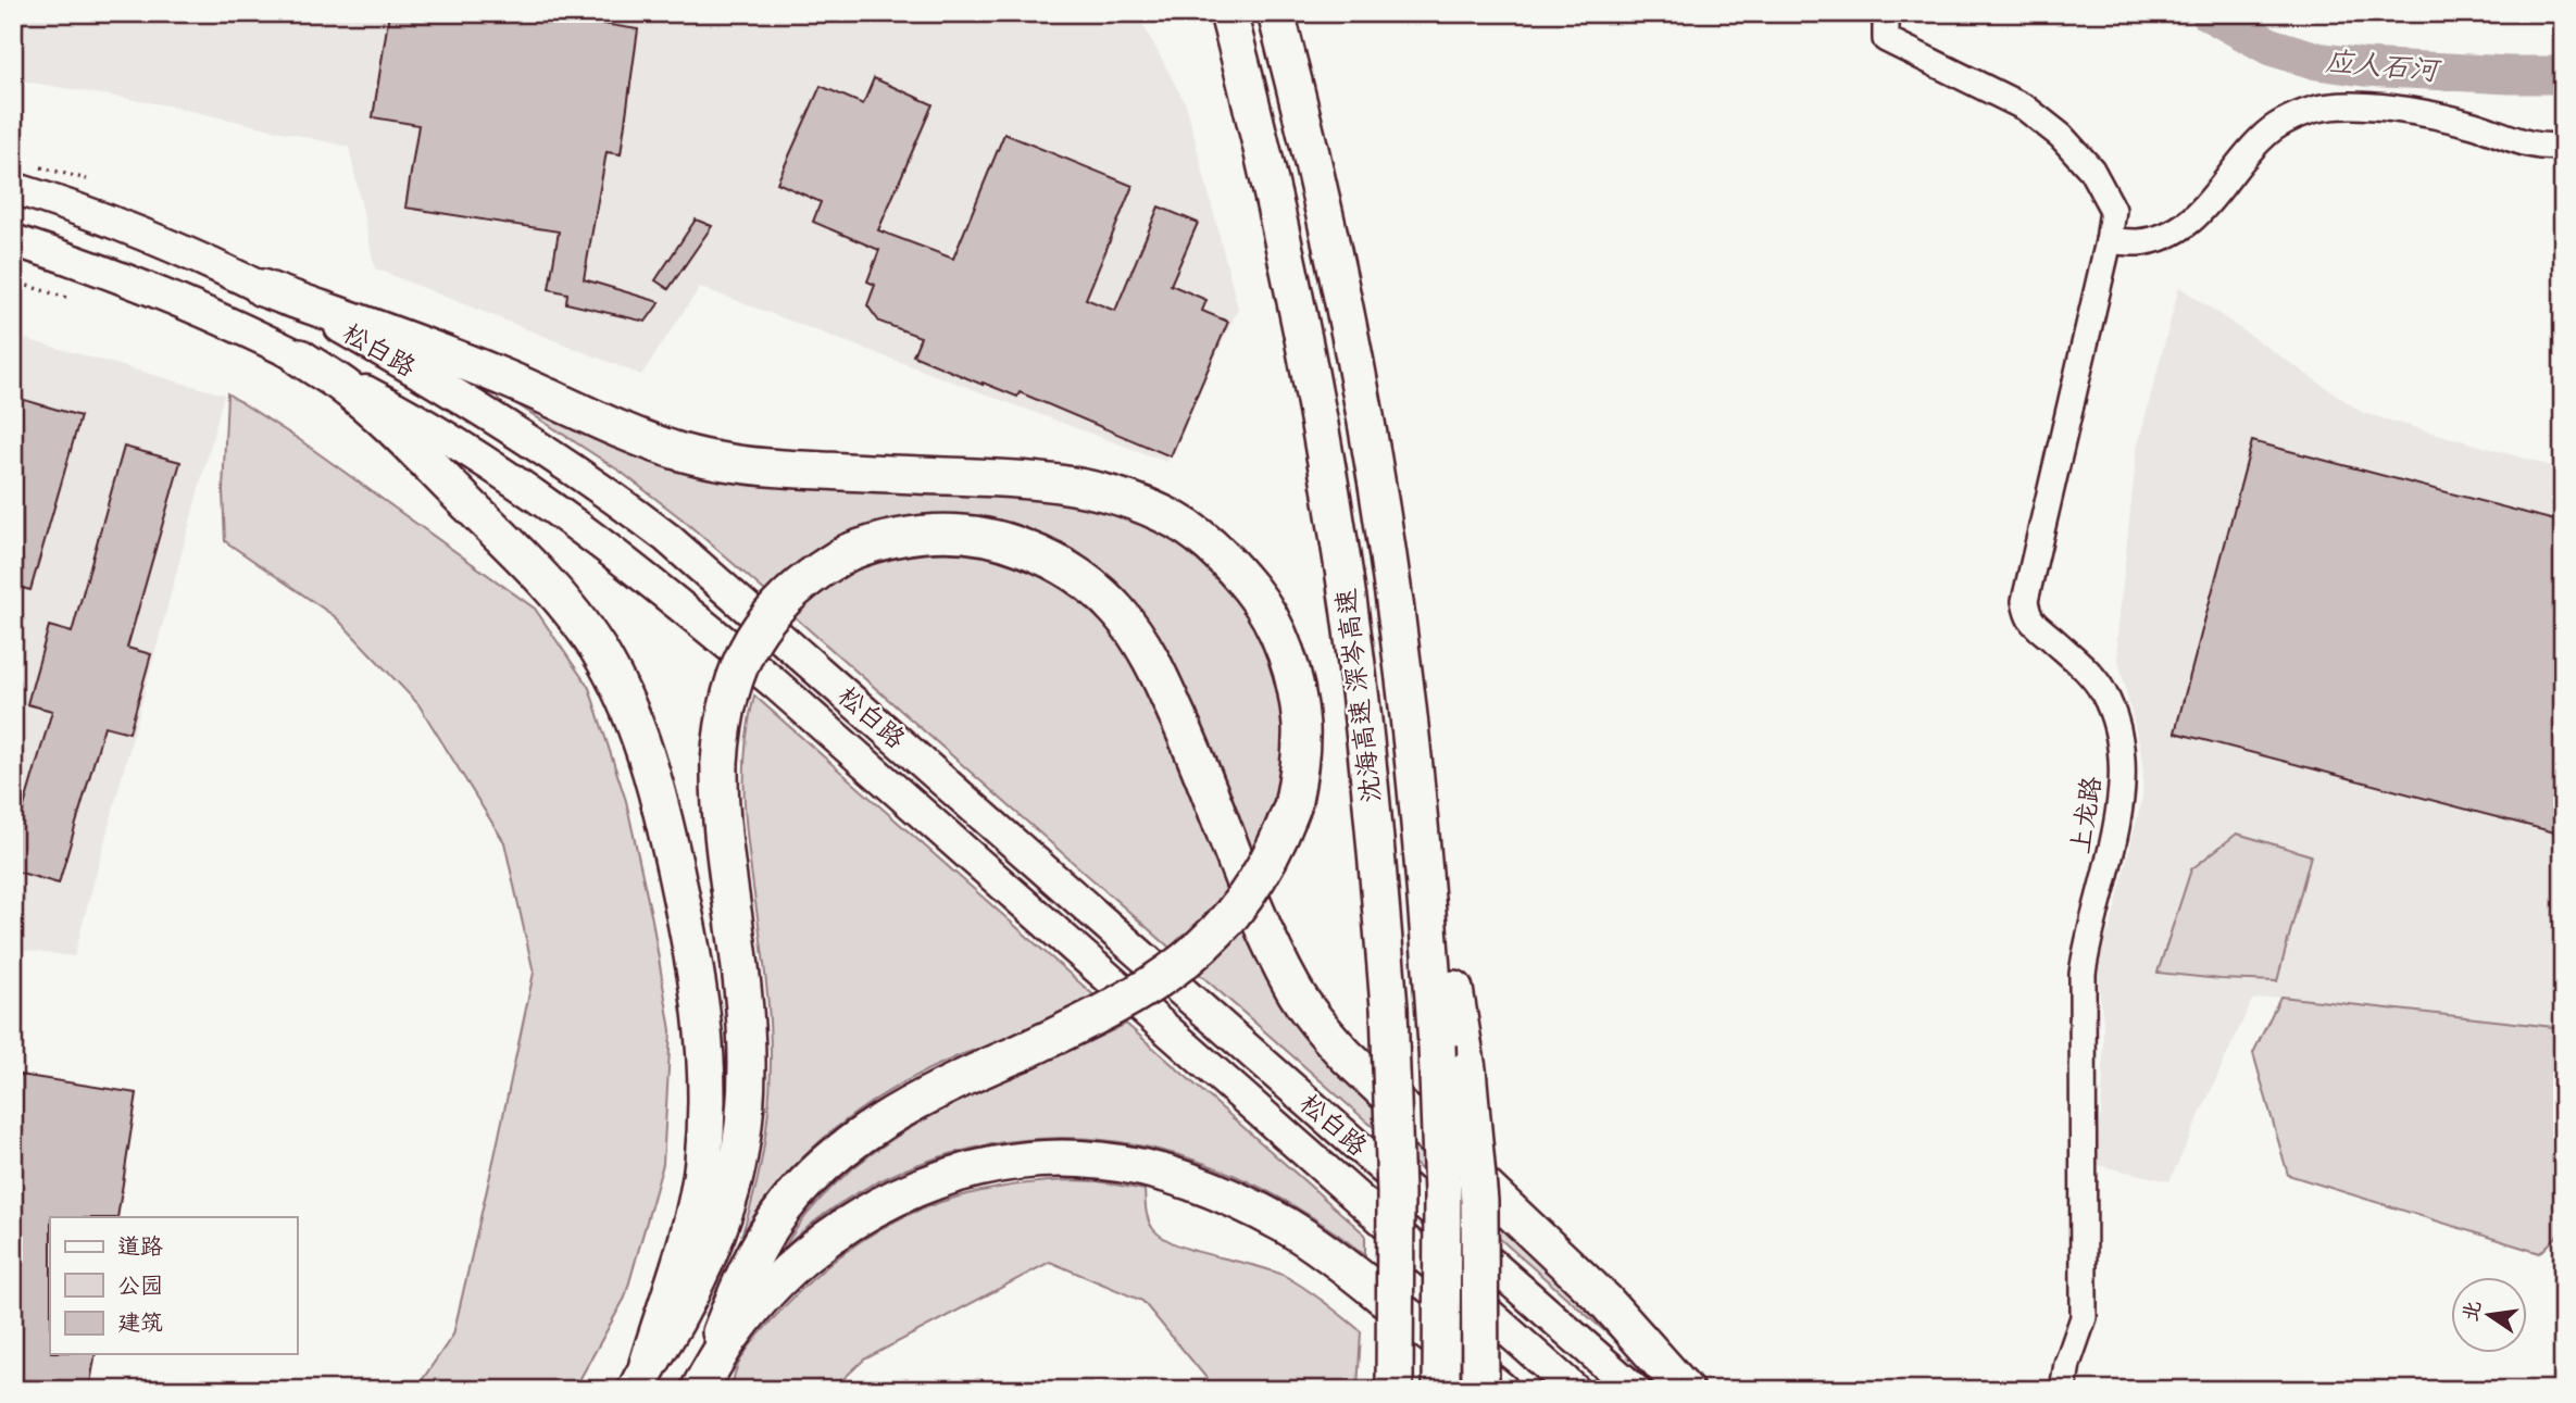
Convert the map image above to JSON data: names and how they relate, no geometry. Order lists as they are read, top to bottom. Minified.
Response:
{"streets":{"highway":["沈海高速 深岑高速"],"main road":["松白路"],"street":["上龙路"]},"water":["应人石河"],"legend":["道路","公园","建筑"],"north":"left"}
